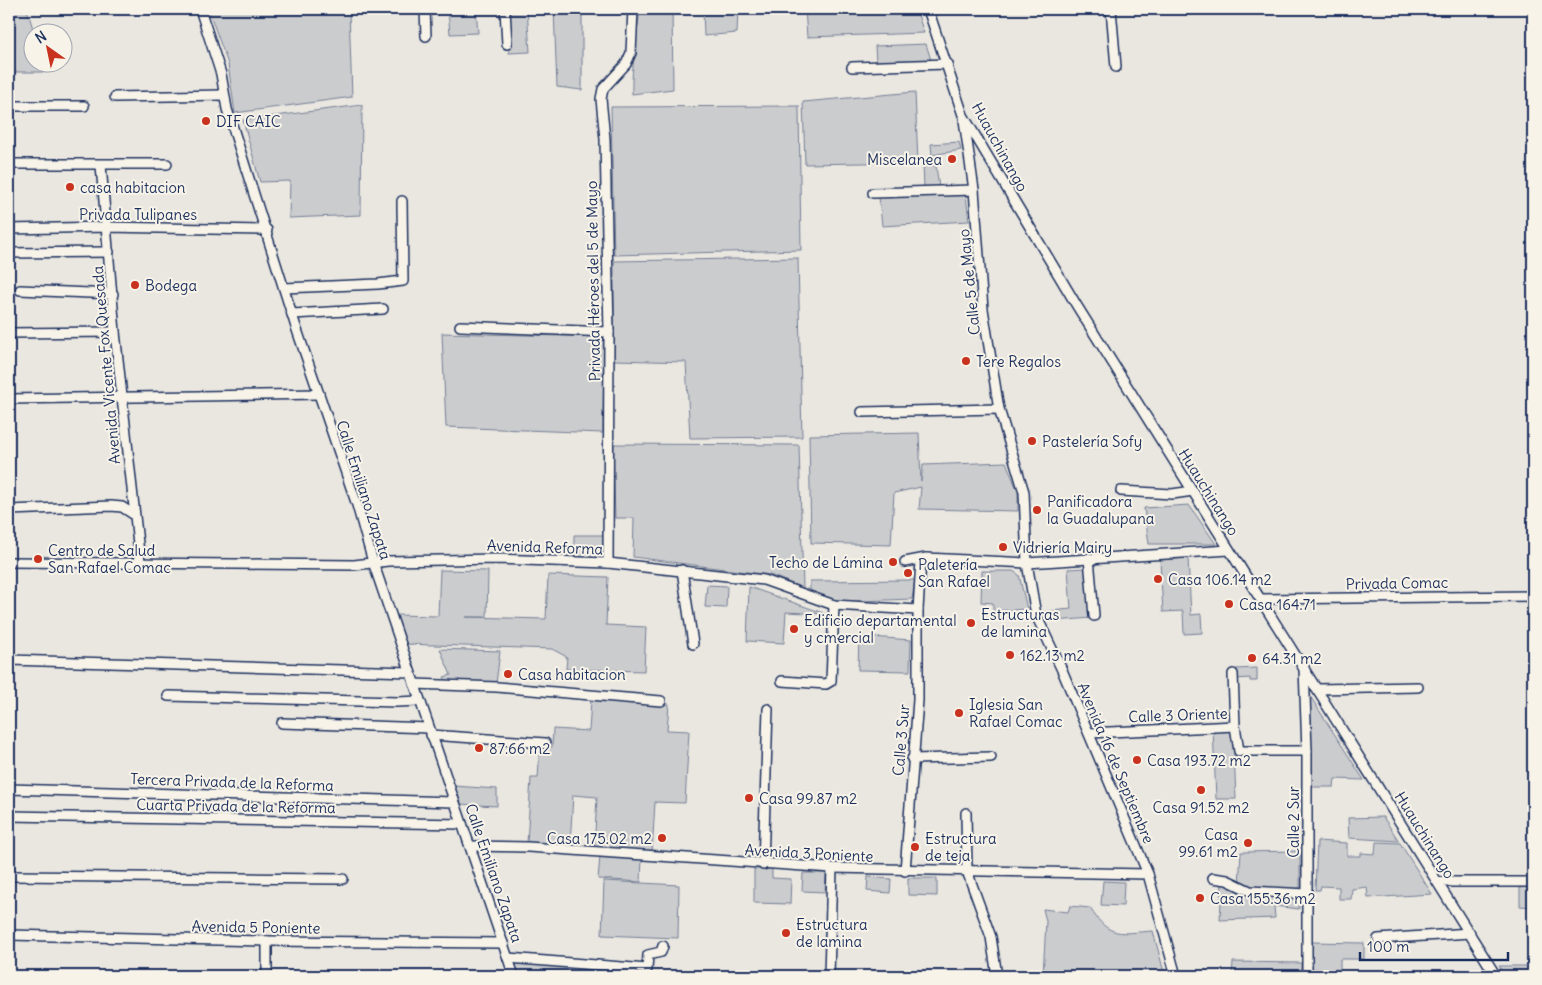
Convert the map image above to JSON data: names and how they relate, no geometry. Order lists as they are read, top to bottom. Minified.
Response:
{"streets":{"street":["Huauchinango","Privada Tulipanes","Privada Héroes del 5 de Mayo","Calle 5 de Mayo","Avenida Vicente Fox Quesada","Calle Emiliano Zapata","Avenida Reforma","Privada Comac","Calle 3 Oriente","Calle 3 Sur","Avenida 16 de Septiembre","Tercera Privada de la Reforma","Cuarta Privada de la Reforma","Calle 2 Sur","Avenida 3 Poniente","Avenida 5 Poniente"]},"crossings":[["Huauchinango","Calle 5 de Mayo"],["Huauchinango","Privada Comac"],["Huauchinango","Calle 2 Sur"],["Privada Tulipanes","Avenida Vicente Fox Quesada"],["Privada Tulipanes","Calle Emiliano Zapata"],["Privada Héroes del 5 de Mayo","Avenida Reforma"],["Calle 5 de Mayo","Avenida 16 de Septiembre"],["Avenida Vicente Fox Quesada","Avenida Reforma"],["Calle Emiliano Zapata","Avenida Reforma"],["Calle Emiliano Zapata","Tercera Privada de la Reforma"],["Calle Emiliano Zapata","Cuarta Privada de la Reforma"],["Calle Emiliano Zapata","Avenida 3 Poniente"],["Calle Emiliano Zapata","Avenida 5 Poniente"],["Avenida Reforma","Calle 3 Sur"],["Calle 3 Oriente","Avenida 16 de Septiembre"],["Calle 3 Oriente","Calle 2 Sur"],["Calle 3 Sur","Avenida 3 Poniente"],["Avenida 16 de Septiembre","Avenida 3 Poniente"]],"places":["DIF CAIC","Miscelanea","casa habitacion","Bodega","Tere Regalos","Pastelería Sofy","Panificadora la Guadalupana","Vidriería Mairy","Centro de Salud San Rafael Comac","Techo de Lámina","Paletería San Rafael","Casa 106.14 m2","Casa 164.71","Estructuras de lamina","Edificio departamental y cmercial","162.13 m2","64.31 m2","Casa habitacion","Iglesia San Rafael Comac","87.66 m2","Casa 193.72 m2","Casa 91.52 m2","Casa 99.87 m2","Casa 175.02 m2","Casa 99.61 m2","Estructura de teja","Casa 155.36 m2","Estructura de lamina"],"scale_bar":"100 m","north":"top left"}
